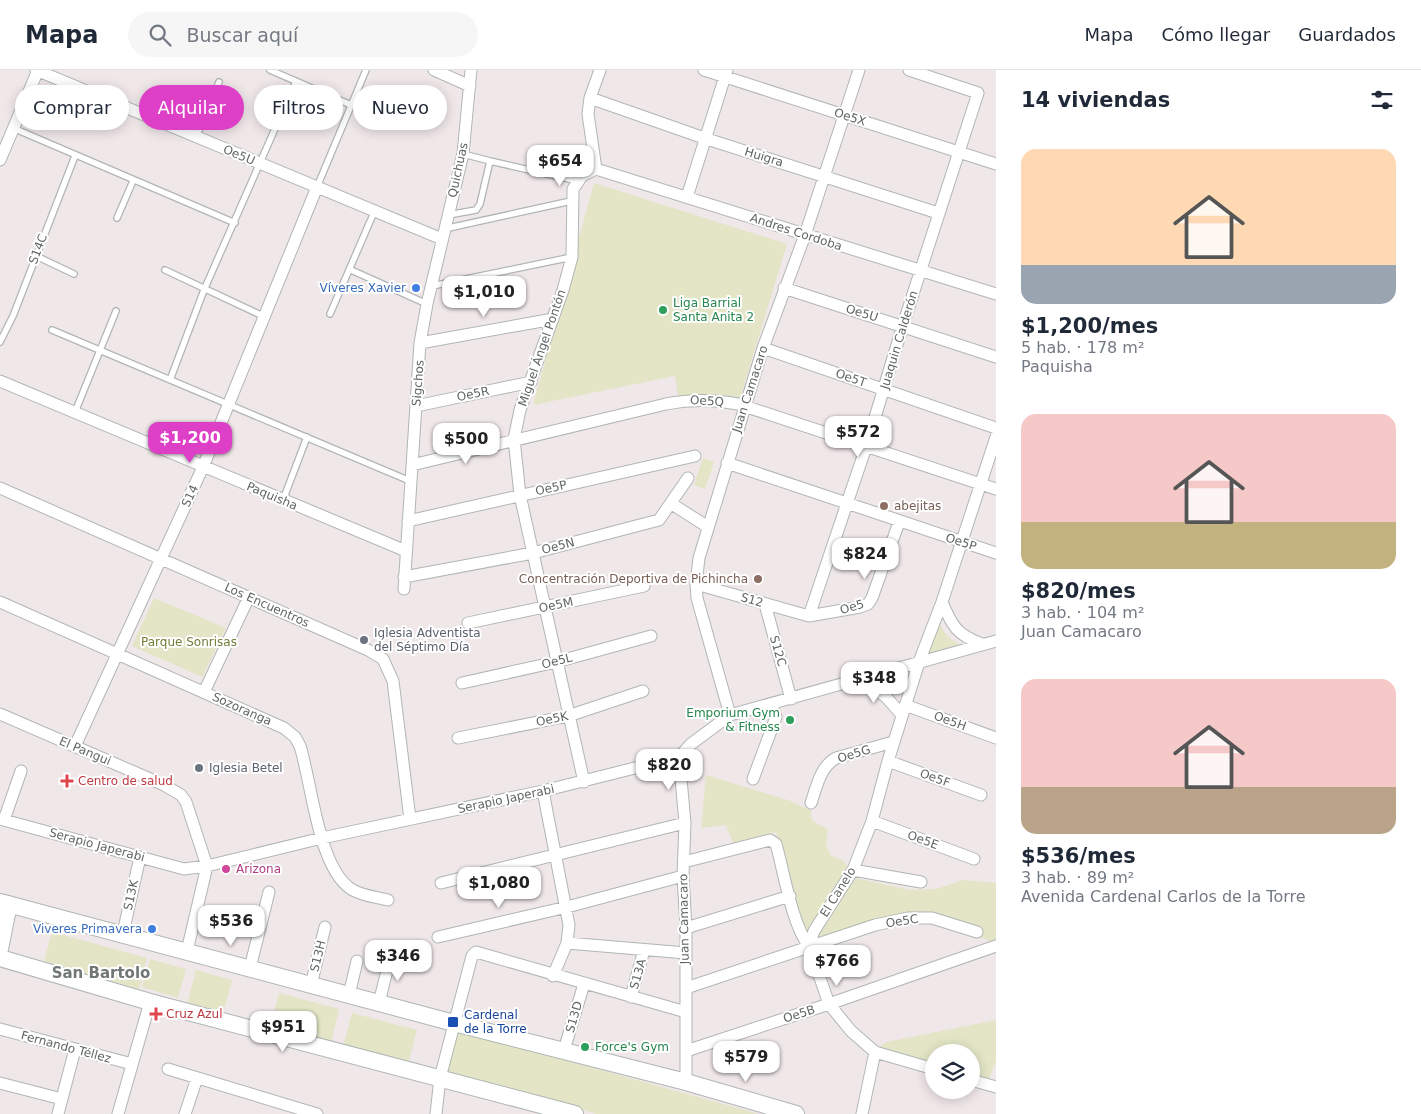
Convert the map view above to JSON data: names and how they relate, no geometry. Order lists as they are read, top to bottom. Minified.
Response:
{"streets":{"street":["Oe5X","Oe5U","Huigra","Quichuas","Andres Cordoba","Juaquin Calderón","Miguel Ángel Pontón","Oe5T","Sigchos","Juan Camacaro","Oe5R","Oe5Q","Oe5P","S14","Paquisha","Oe5N","S12","Los Encuentros","Oe5M","Oe5","S12C","Oe5L","Sozoranga","Oe5K","Oe5H","El Pangui","Oe5G","Oe5F","Serapio Japerabi","Oe5E","El Canelo","S13K","Oe5C","S13H","S13A","Oe5B","S13D","Fernando Téllez"],"lane":["S14C"]},"crossings":[["Oe5X","Juaquin Calderón"],["Oe5X","Juan Camacaro"],["Oe5U","Quichuas"],["Oe5U","Juaquin Calderón"],["Oe5U","Sigchos"],["Oe5U","Juan Camacaro"],["Oe5U","S14"],["Huigra","Juaquin Calderón"],["Huigra","Juan Camacaro"],["Quichuas","Sigchos"],["Andres Cordoba","Juaquin Calderón"],["Andres Cordoba","Juan Camacaro"],["Juaquin Calderón","Oe5T"],["Juaquin Calderón","Oe5Q"],["Juaquin Calderón","Oe5P"],["Juaquin Calderón","S12"],["Juaquin Calderón","Oe5"],["Miguel Ángel Pontón","Oe5R"],["Miguel Ángel Pontón","Oe5Q"],["Miguel Ángel Pontón","Oe5P"],["Miguel Ángel Pontón","Oe5N"],["Miguel Ángel Pontón","Oe5M"],["Miguel Ángel Pontón","Oe5L"],["Miguel Ángel Pontón","Oe5K"],["Miguel Ángel Pontón","Serapio Japerabi"],["Oe5T","Juan Camacaro"],["Sigchos","Oe5R"],["Sigchos","Oe5Q"],["Sigchos","Oe5P"],["Sigchos","Paquisha"],["Sigchos","Oe5N"],["Juan Camacaro","Oe5Q"],["Juan Camacaro","Oe5P"],["Juan Camacaro","S12"],["Juan Camacaro","Serapio Japerabi"],["Juan Camacaro","Oe5C"],["Juan Camacaro","Oe5B"],["Oe5Q","El Canelo"],["Oe5P","Oe5"],["Oe5P","El Canelo"],["S14","Paquisha"],["S14","Los Encuentros"],["S14","Sozoranga"],["S14","El Pangui"],["S12","Oe5"],["S12","S12C"],["Los Encuentros","Serapio Japerabi"],["S12C","Serapio Japerabi"],["Sozoranga","Serapio Japerabi"],["Oe5H","El Canelo"],["El Pangui","Serapio Japerabi"],["Oe5G","El Canelo"],["Oe5F","El Canelo"],["Serapio Japerabi","El Canelo"],["Serapio Japerabi","S13K"],["Oe5E","El Canelo"],["El Canelo","Oe5C"]],"districts":["San Bartolo"],"parks":["Parque Sonrisas"],"places":{"other":["Víveres Xavier","Liga Barrial Santa Anita 2","abejitas","Concentración Deportiva de Pichincha","Iglesia Adventista del Séptimo Día","Emporium Gym & Fitness","Iglesia Betel","Arizona","Viveres Primavera","Force's Gym"],"health":["Centro de salud","Cruz Azul"],"transit":["Cardenal de la Torre"]},"page":{"header":"Mapa","search":"Buscar aquí","nav":["Mapa","Cómo llegar","Guardados"],"heading":"14 viviendas","chip":["Comprar","Alquilar","Filtros","Nuevo"],"list":[{"name":"$1,200/mes","note":"5 hab. · 178 m² · Paquisha"},{"name":"$820/mes","note":"3 hab. · 104 m² · Juan Camacaro"},{"name":"$536/mes","note":"3 hab. · 89 m² · Avenida Cardenal Carlos de la Torre"}],"price":["$654","$1,010","$572","$1,200","$500","$824","$348","$820","$1,080","$536","$346","$766","$951","$579"]}}
